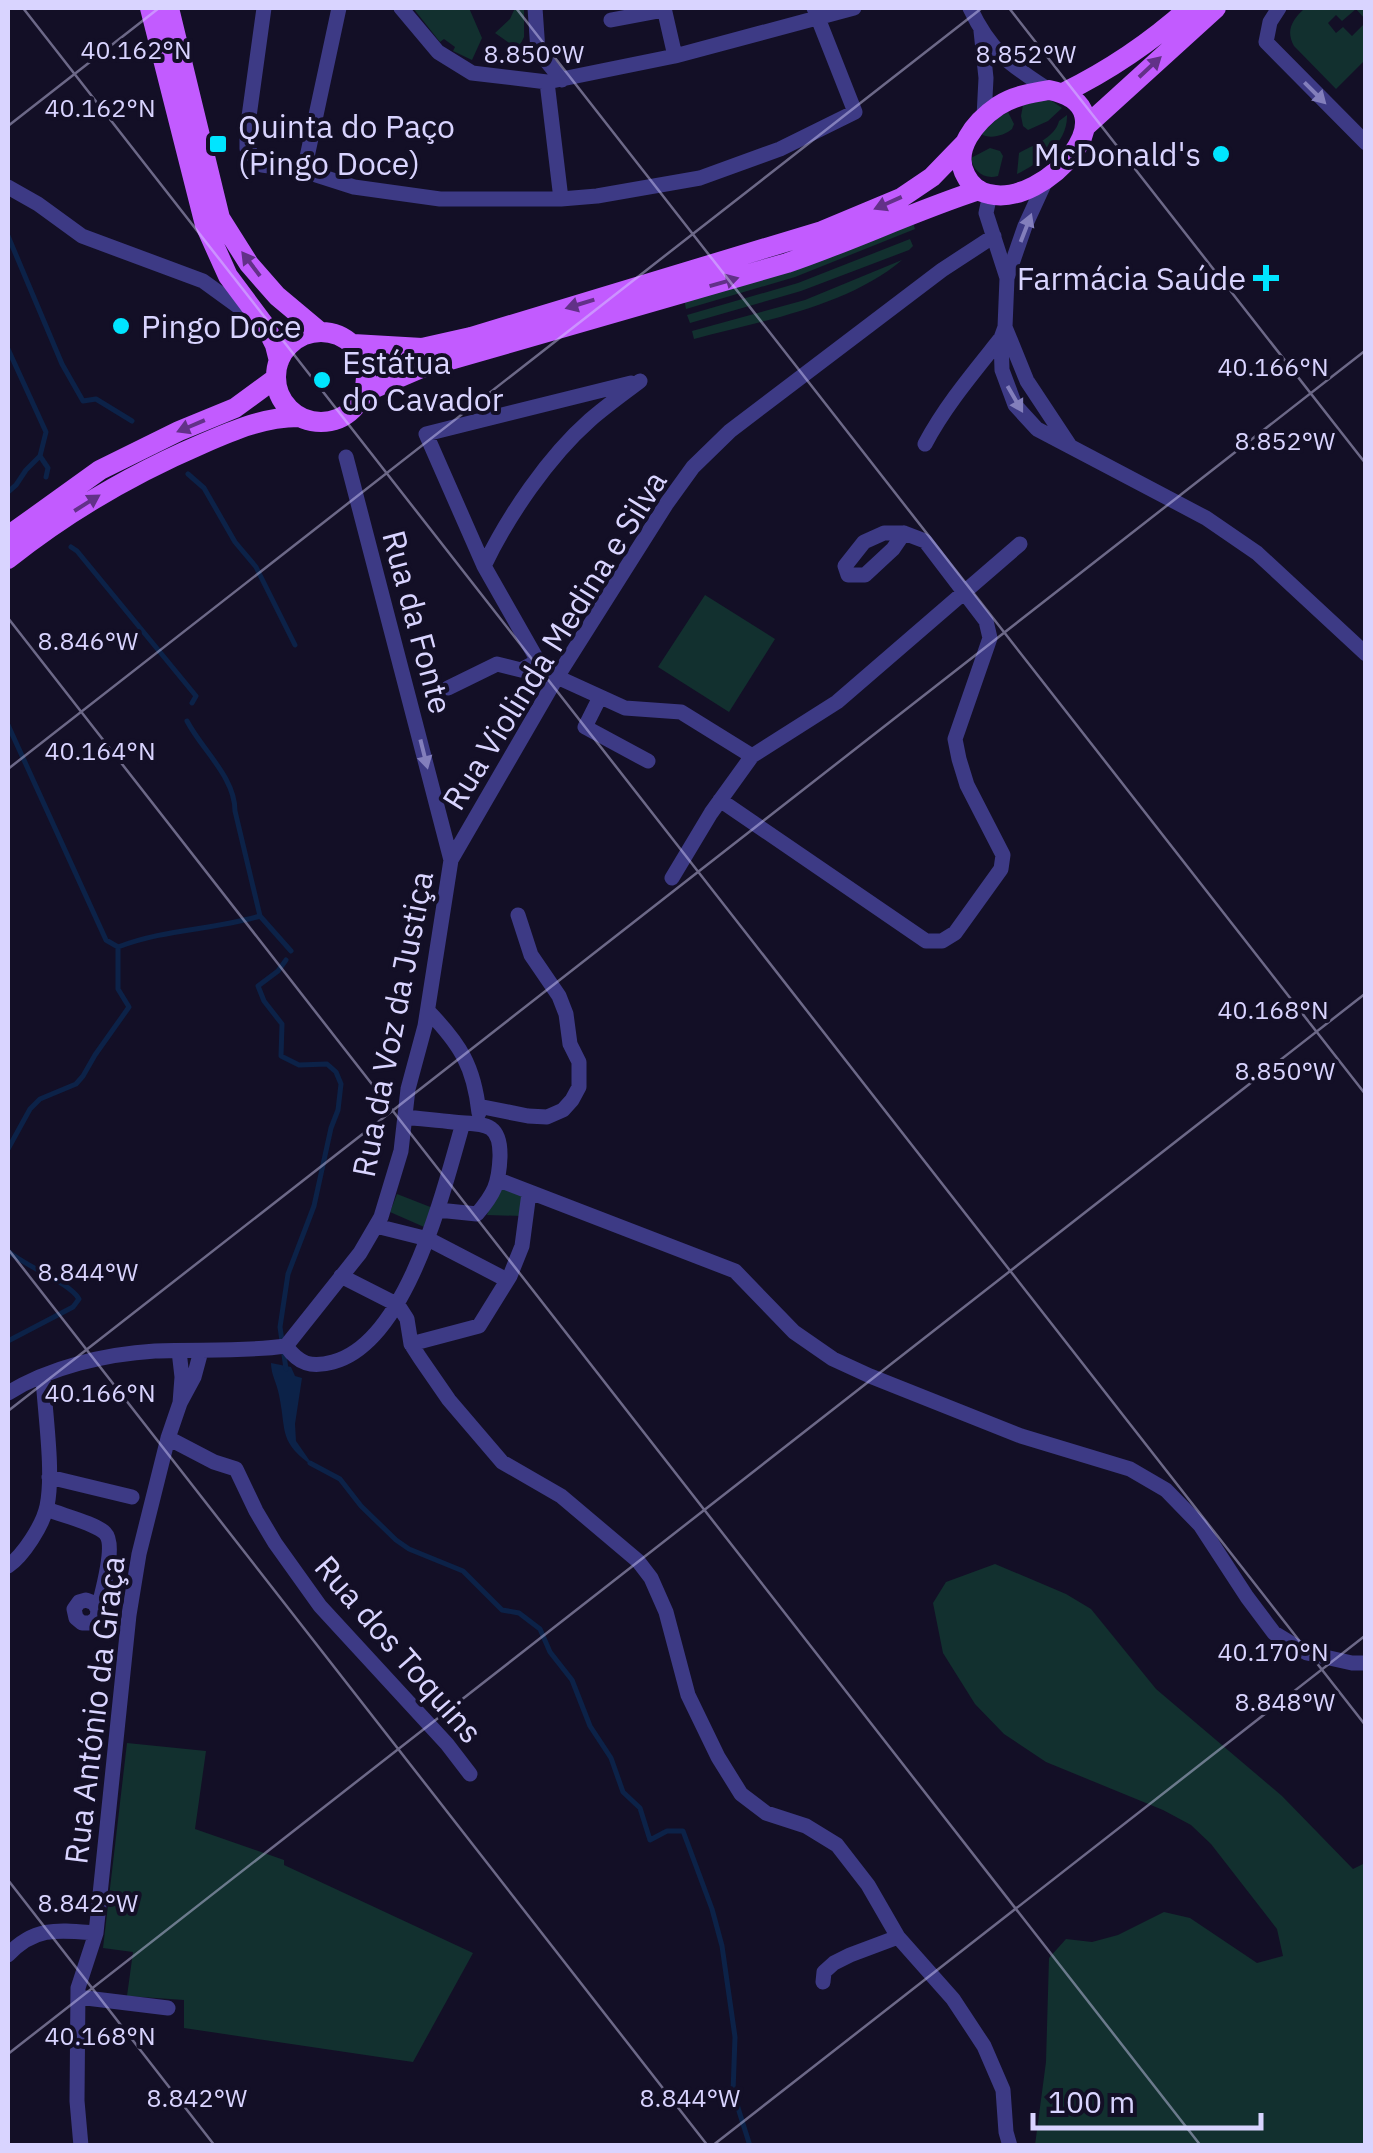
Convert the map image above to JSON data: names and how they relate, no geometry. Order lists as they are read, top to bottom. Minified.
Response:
{"streets":{"street":["Rua da Fonte","Rua Violinda Medina e Silva","Rua da Voz da Justiça","Rua dos Toquins","Rua António da Graça"]},"crossings":[["Rua da Fonte","Rua Violinda Medina e Silva"],["Rua da Fonte","Rua da Voz da Justiça"],["Rua Violinda Medina e Silva","Rua da Voz da Justiça"],["Rua dos Toquins","Rua António da Graça"]],"one_way":["Rua da Fonte"],"places":{"transit":["Quinta do Paço (Pingo Doce)"],"other":["McDonald's","Pingo Doce","Estátua do Cavador"],"health":["Farmácia Saúde"]},"scale_bar":"100 m","coordinates":["40.162°N","8.850°W","8.852°W","40.166°N","8.846°W","40.164°N","40.168°N","8.844°W","40.170°N","8.848°W","8.842°W"]}
